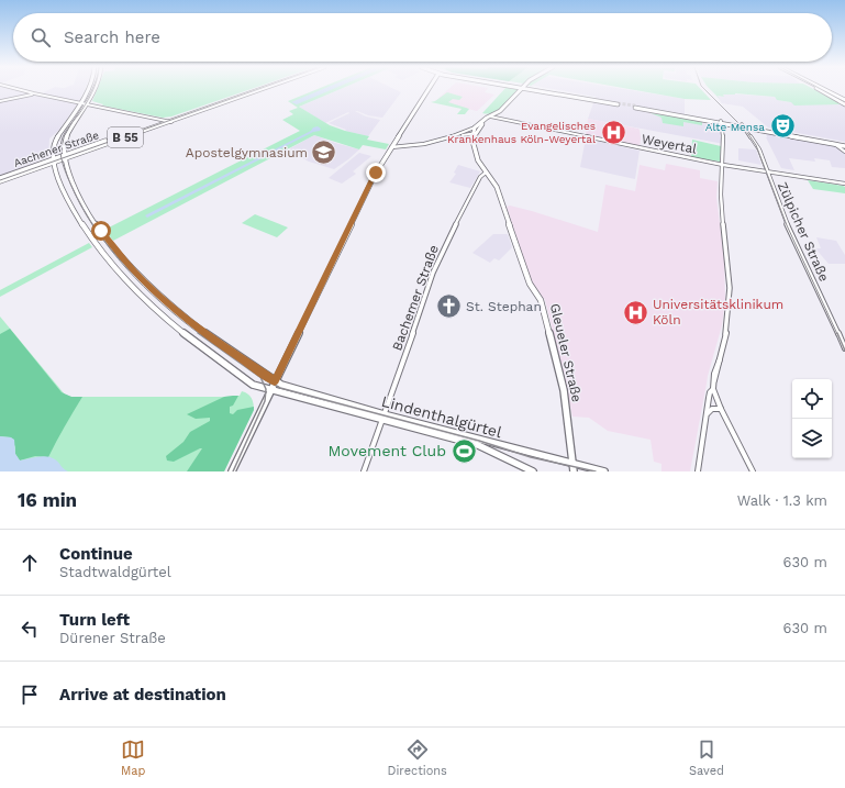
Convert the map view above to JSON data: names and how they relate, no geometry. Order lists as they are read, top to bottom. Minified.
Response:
{"streets":{"main road":["B 55","Aachener Straße","Gleueler Straße","Lindenthalgürtel"],"street":["Weyertal","Zülpicher Straße","Bachemer Straße"]},"crossings":[["Weyertal","Zülpicher Straße"],["Aachener Straße","Lindenthalgürtel"],["Bachemer Straße","Gleueler Straße"],["Bachemer Straße","Lindenthalgürtel"],["Gleueler Straße","Lindenthalgürtel"]],"places":{"theatre":["Alte Mensa"],"hospital":["Evangelisches Krankenhaus Köln-Weyertal","Universitätsklinikum Köln"],"school or university":["Apostelgymnasium"],"church":["St. Stephan"],"sports":["Movement Club"]},"page":{"search":"Search here","heading":["16 min","Walk · 1.3 km"],"list":[["Continue","Stadtwaldgürtel","630 m"],["Turn left","Dürener Straße","630 m"],"Arrive at destination"],"nav":["Map","Directions","Saved"]}}
